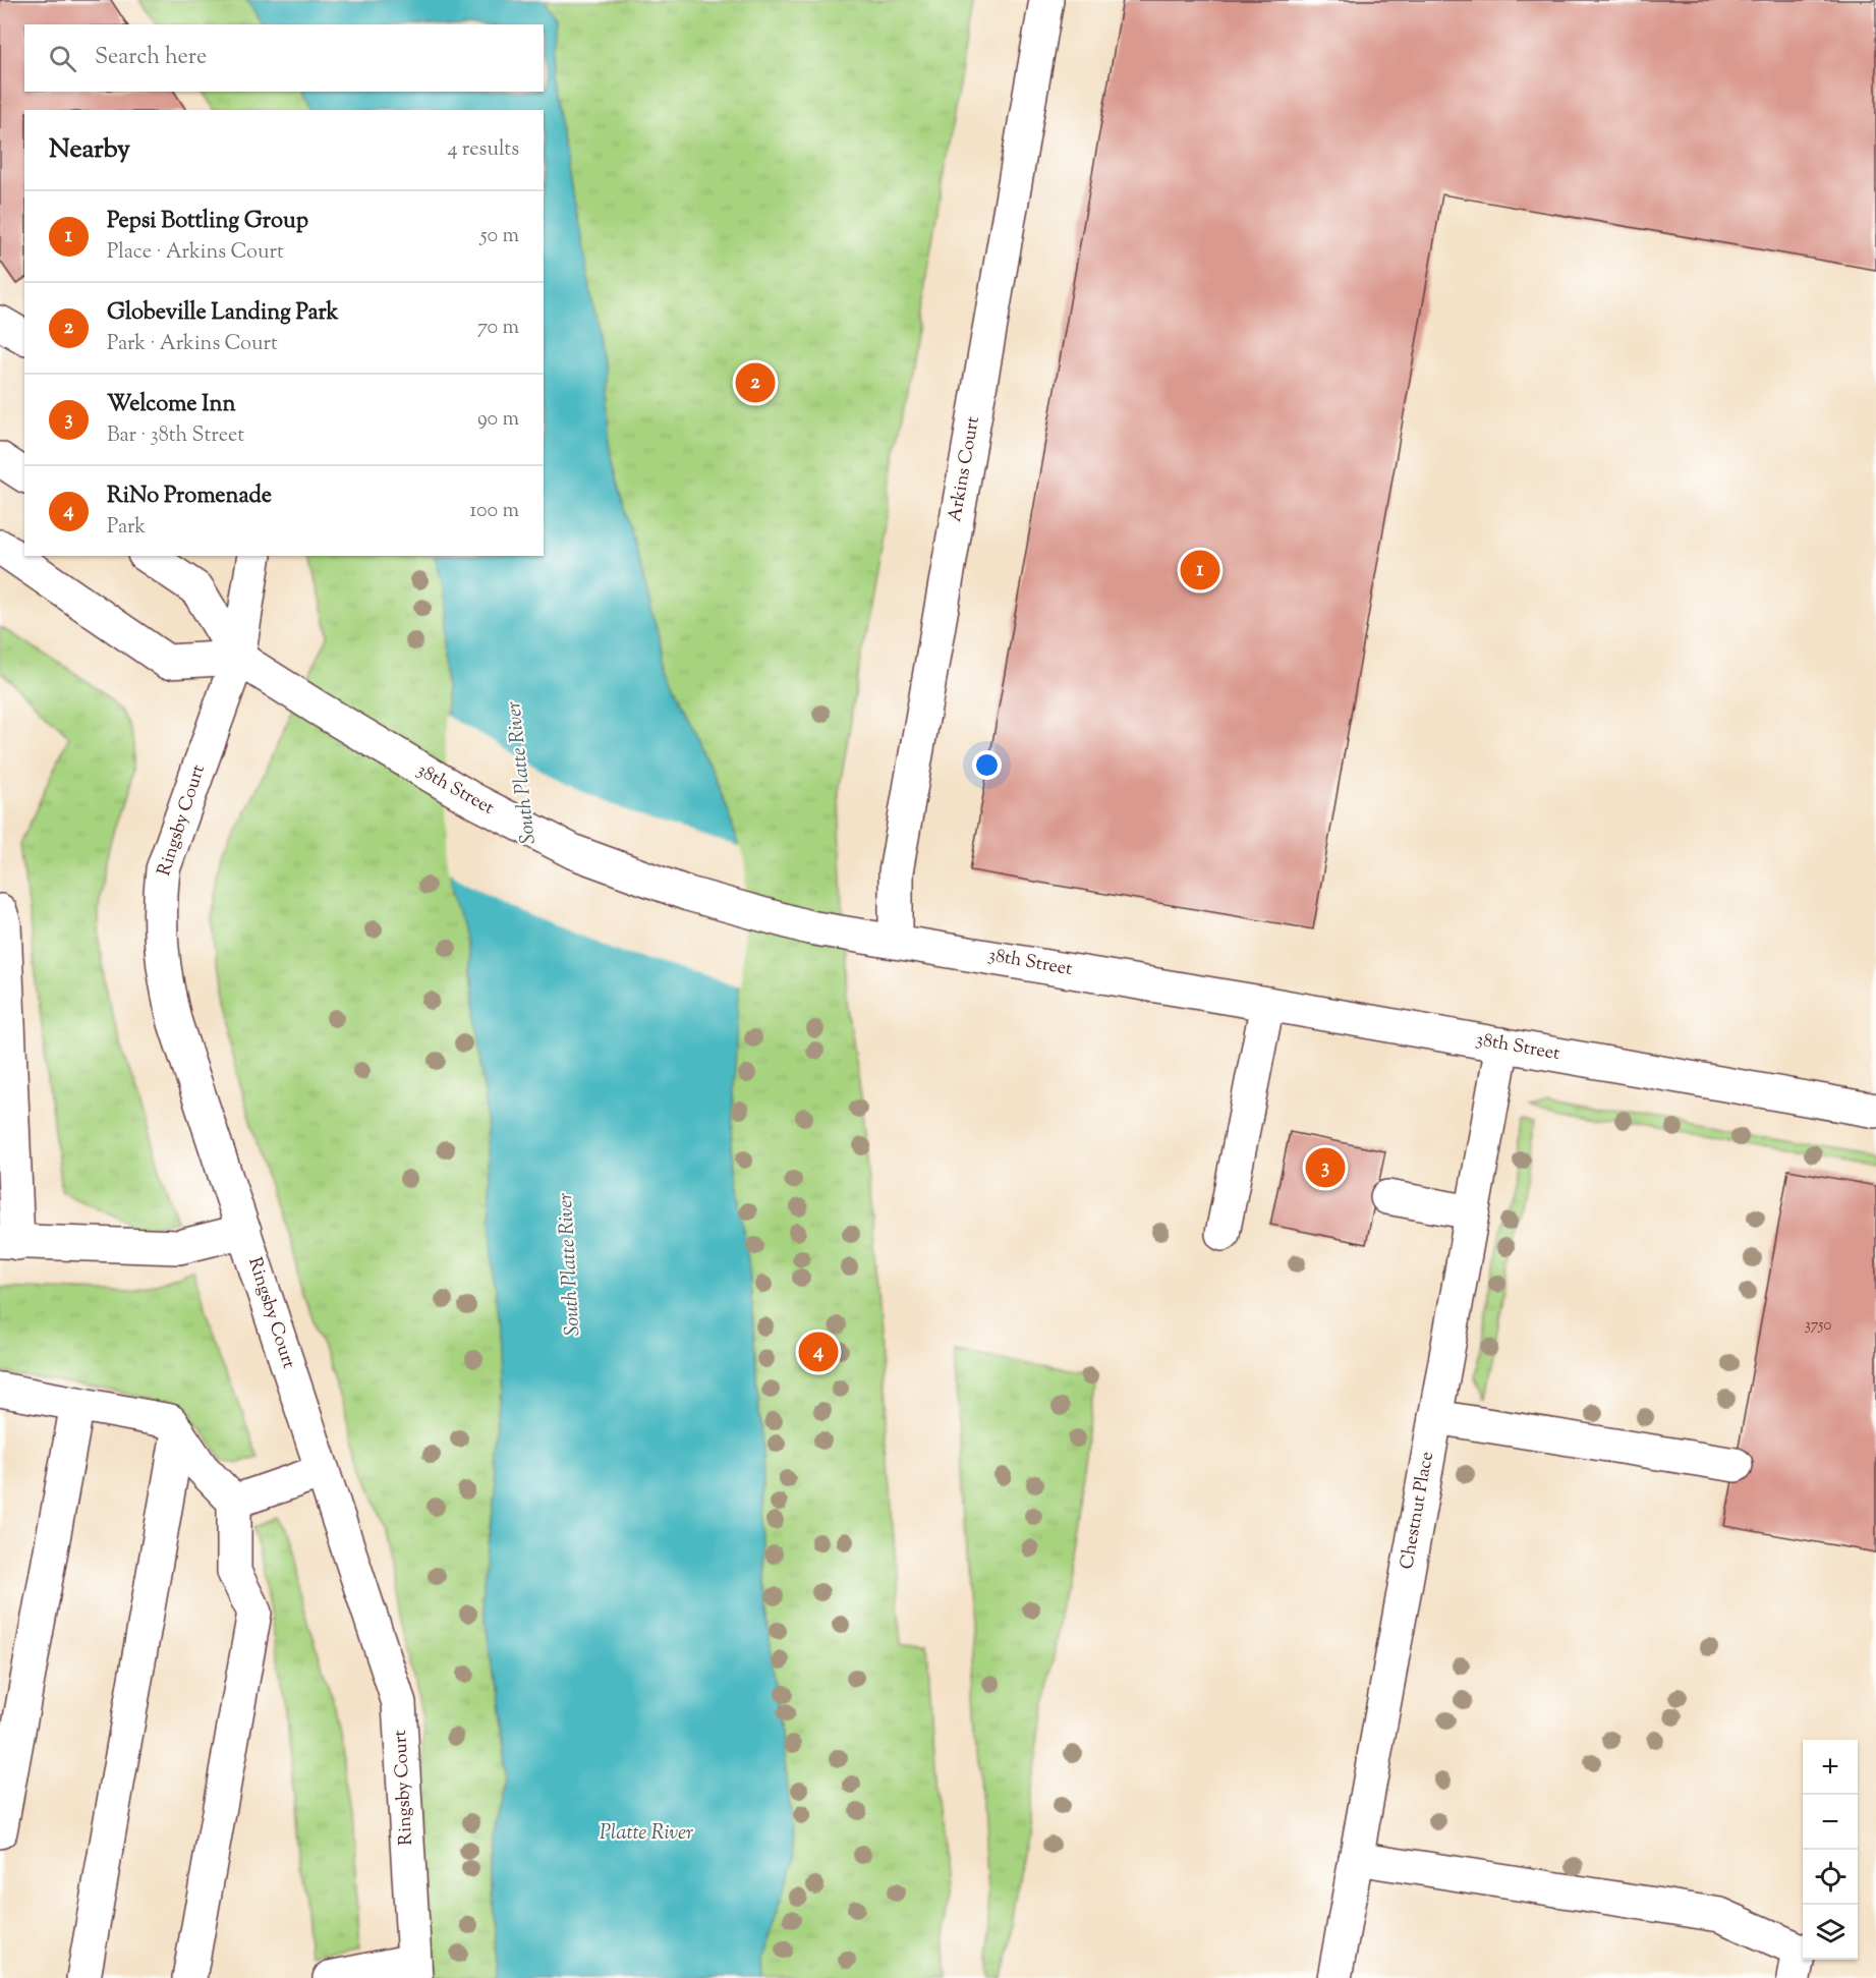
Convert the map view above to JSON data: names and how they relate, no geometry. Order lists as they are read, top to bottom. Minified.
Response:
{"streets":{"street":["Arkins Court","38th Street","Ringsby Court","Chestnut Place"]},"crossings":[["Arkins Court","38th Street"],["38th Street","Ringsby Court"],["38th Street","Chestnut Place"]],"water":["South Platte River","Platte River"],"house_numbers":["3750"],"page":{"search":"Search here","heading":["Nearby","4 results"],"list":[{"mark":"1","name":"Pepsi Bottling Group","note":"Place · Arkins Court","value":"50 m"},{"mark":"2","name":"Globeville Landing Park","note":"Park · Arkins Court","value":"70 m"},{"mark":"3","name":"Welcome Inn","note":"Bar · 38th Street","value":"90 m"},{"mark":"4","name":"RiNo Promenade","note":"Park","value":"100 m"}],"pins":["2","1","3","4"],"map_buttons":["+","−"]}}
